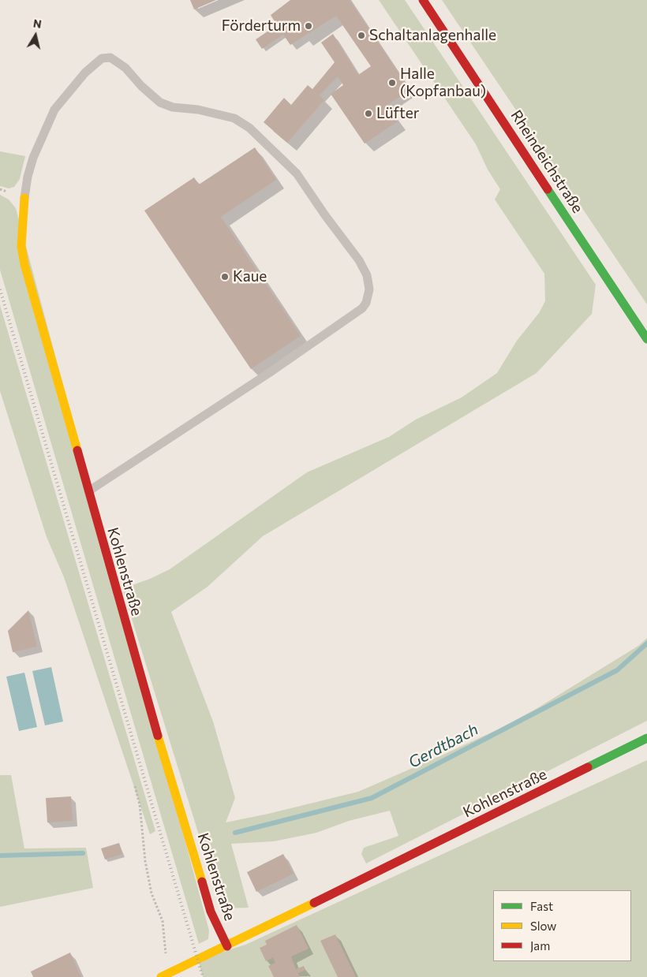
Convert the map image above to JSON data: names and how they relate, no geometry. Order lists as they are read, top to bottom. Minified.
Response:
{"streets":{"street":["Rheindeichstraße","Kohlenstraße"]},"water":["Gerdtbach"],"places":["Förderturm","Schaltanlagenhalle","Halle (Kopfanbau)","Lüfter","Kaue"],"legend":["Fast","Slow","Jam"],"north":"top"}
